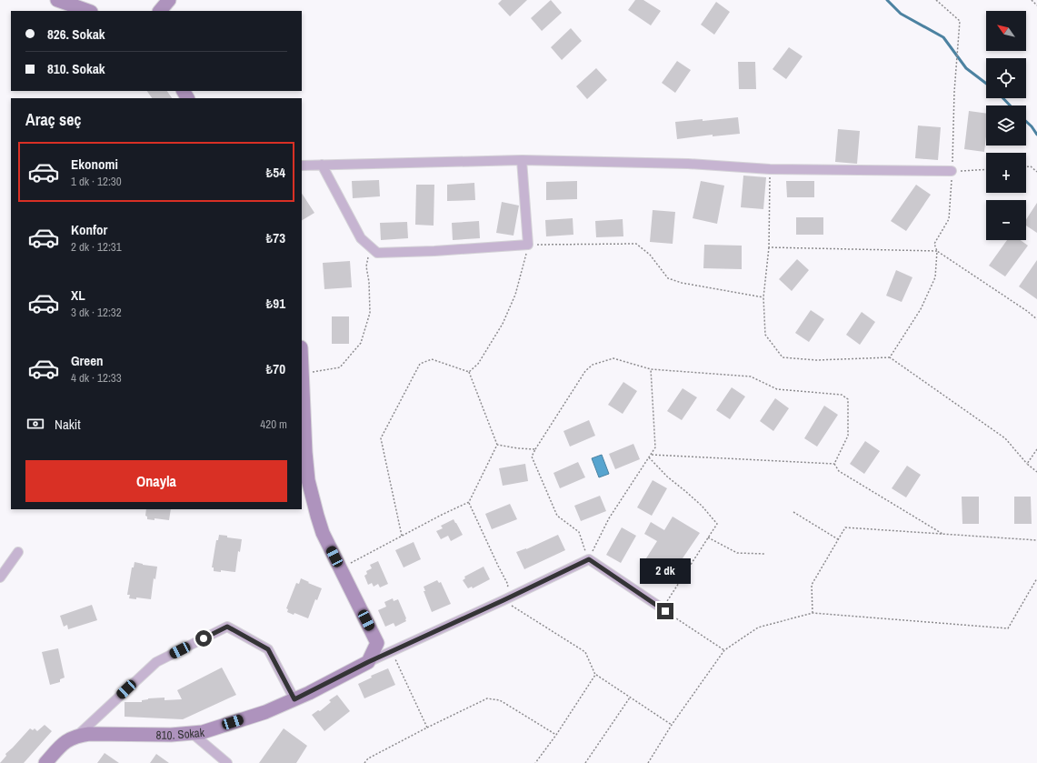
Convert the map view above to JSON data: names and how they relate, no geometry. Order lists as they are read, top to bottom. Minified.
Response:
{"streets":{"street":["810. Sokak"]},"north":"top left","page":{"map_buttons":["+","−"],"banner":["826. Sokak","810. Sokak"],"heading":"Araç seç","list":[{"name":"Ekonomi","note":"1 dk · 12:30","value":"₺54"},{"name":"Konfor","note":"2 dk · 12:31","value":"₺73"},{"name":"XL","note":"3 dk · 12:32","value":"₺91"},{"name":"Green","note":"4 dk · 12:33","value":"₺70"}],"pay":["Nakit","420 m"],"buttons":"Onayla","bubble":"2 dk"}}
